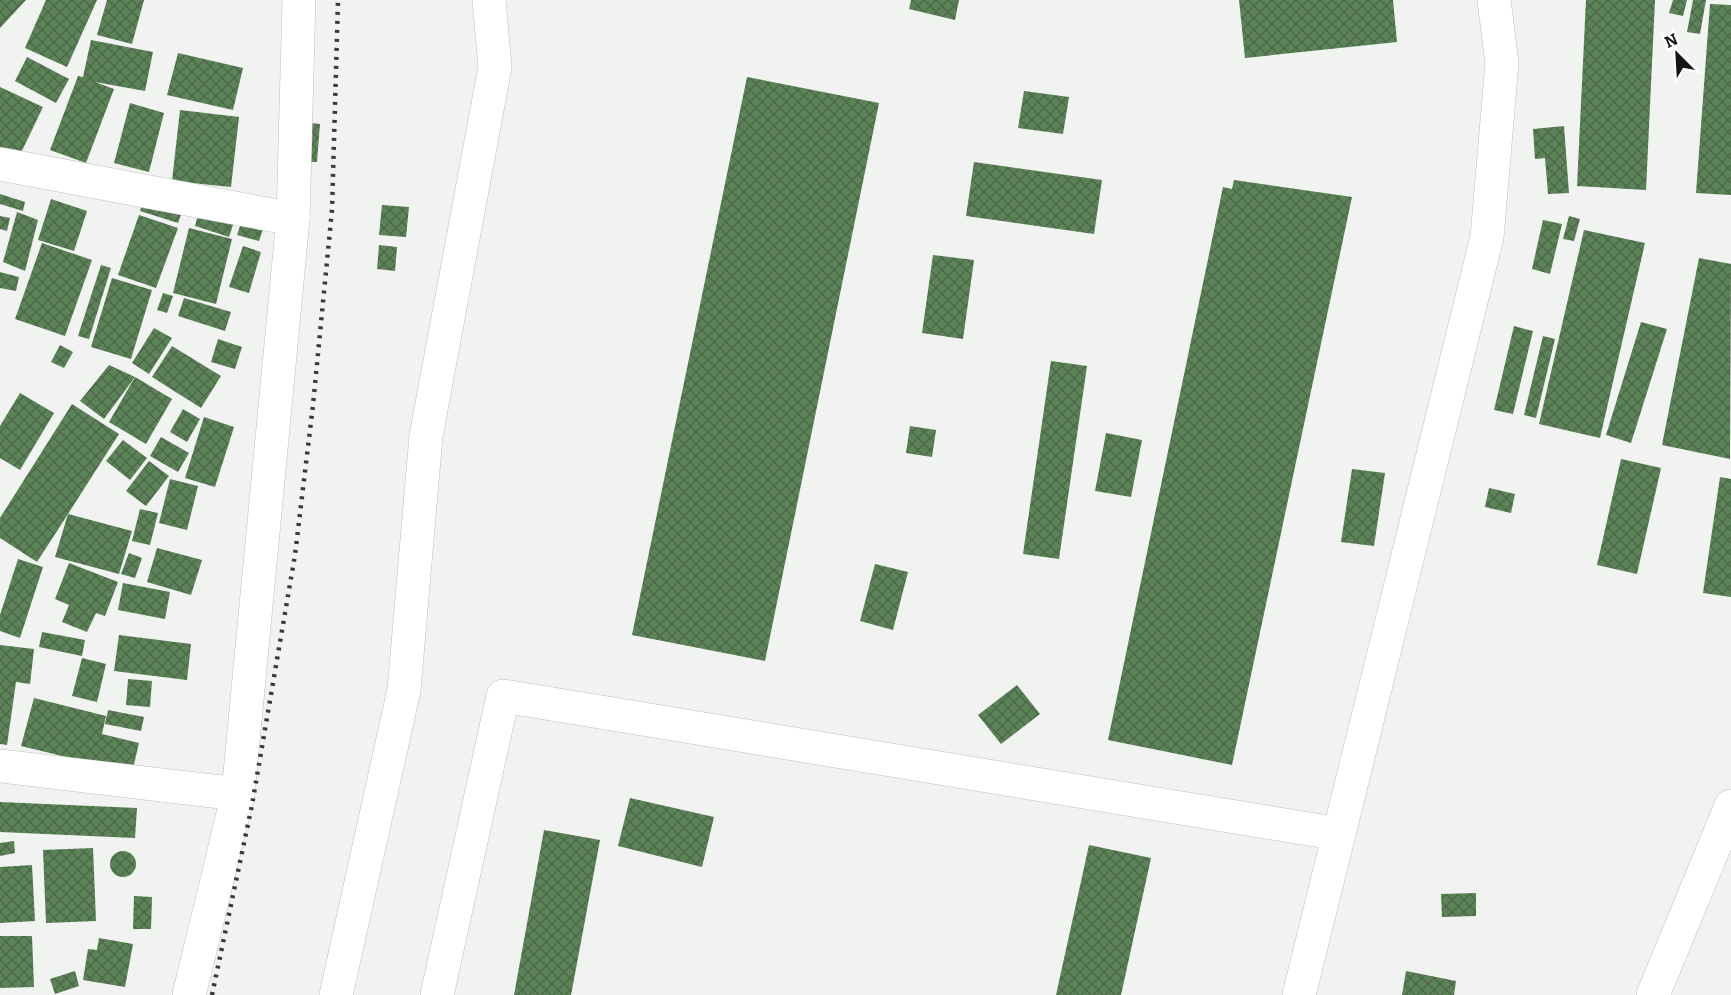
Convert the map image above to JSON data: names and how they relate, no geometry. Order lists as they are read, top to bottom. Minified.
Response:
{"north":"top left"}
